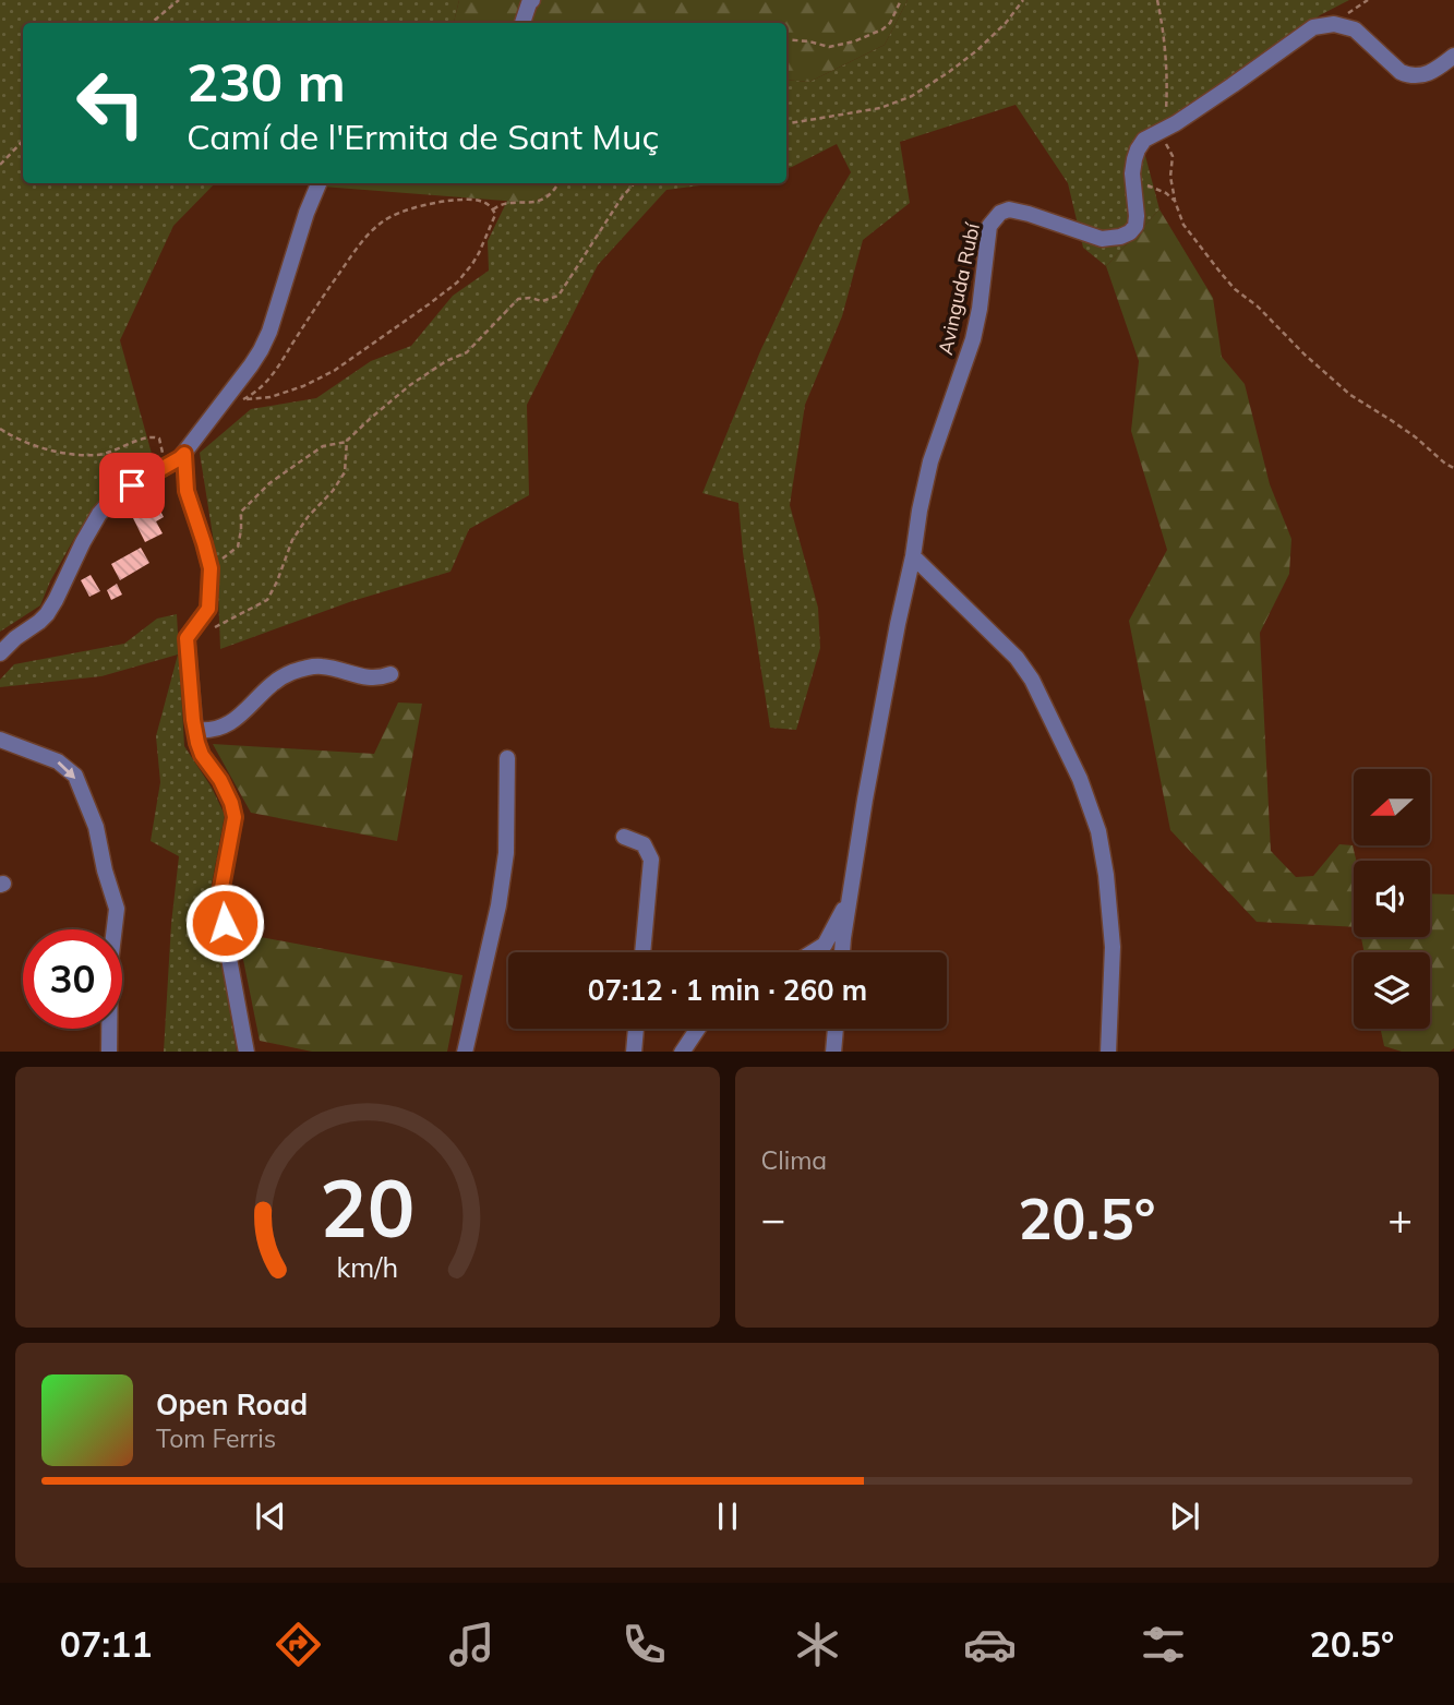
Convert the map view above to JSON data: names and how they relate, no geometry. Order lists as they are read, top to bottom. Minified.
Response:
{"streets":{"street":["Avinguda Rubí"]},"north":"left","page":{"turn":["230 m","Camí de l'Ermita de Sant Muç"],"limit":"30","trip":"07:12 · 1 min · 260 m","tile":"Clima","heat":["−","20.5°","+"],"song":["Open Road","Tom Ferris"],"tabs":["07:11","20.5°"],"gauge":["20","km/h"]}}
